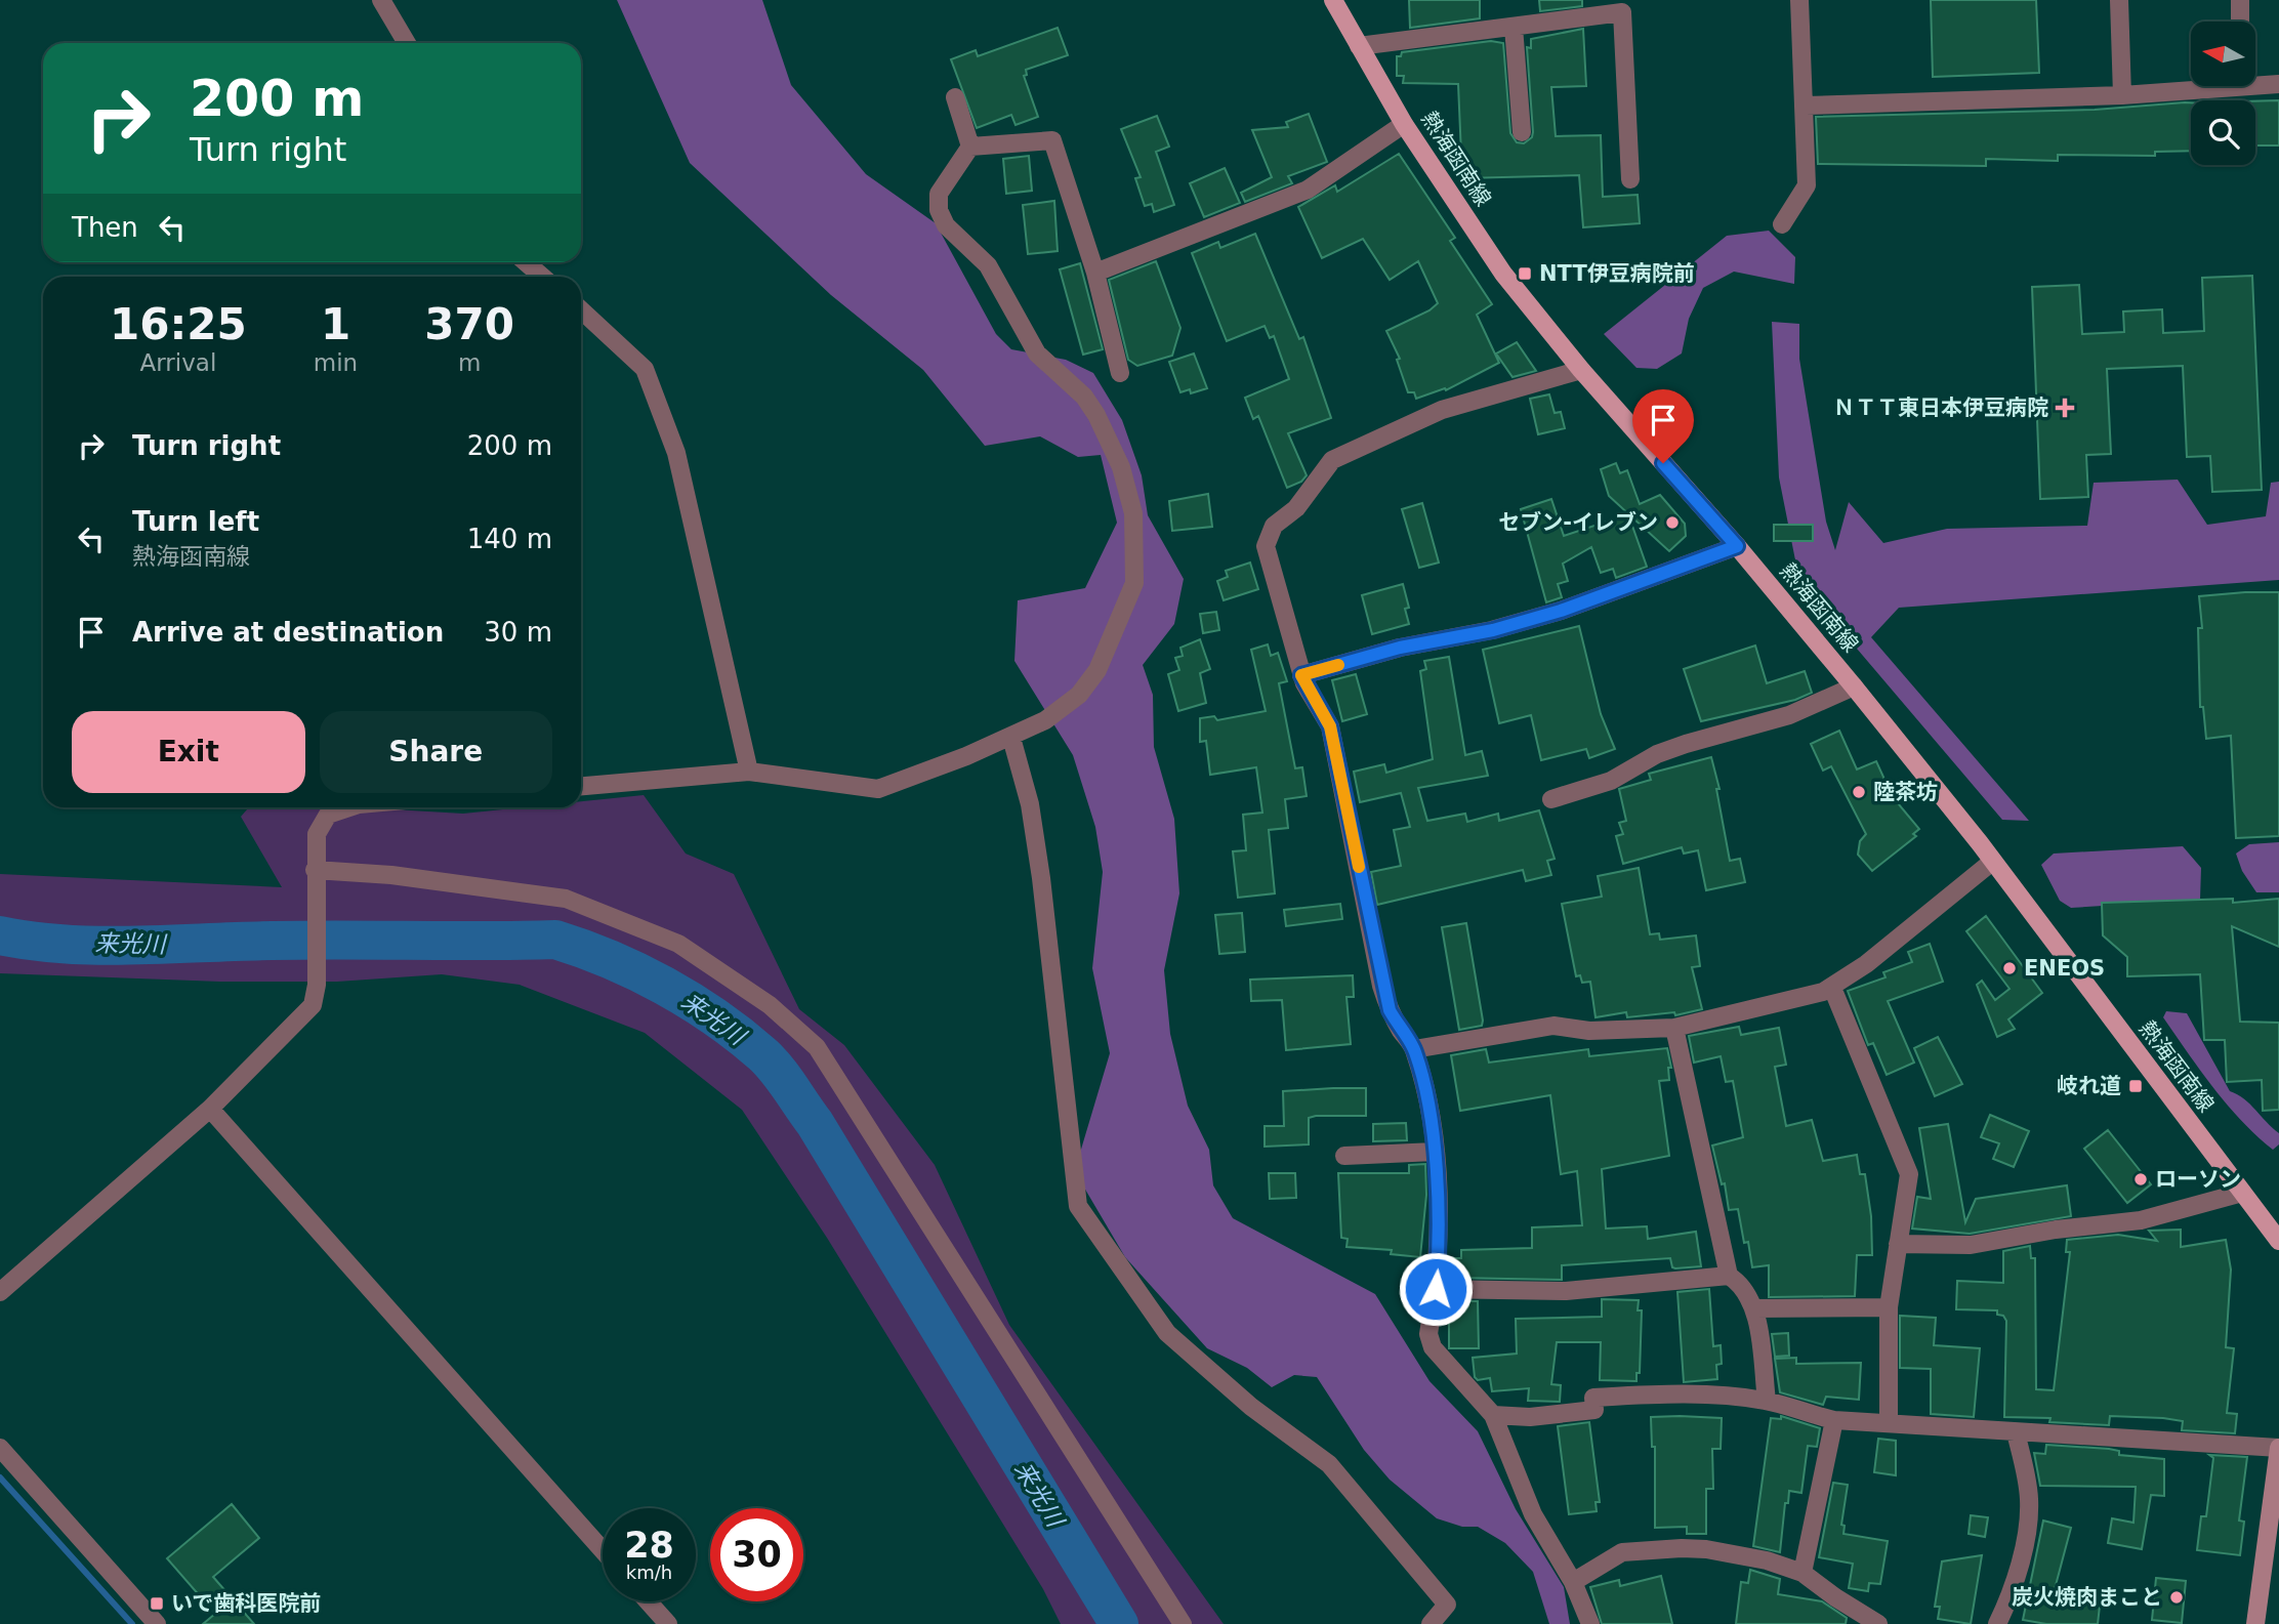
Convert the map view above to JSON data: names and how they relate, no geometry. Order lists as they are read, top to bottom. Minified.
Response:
{"streets":{"main road":["熱海函南線"]},"water":["来光川"],"places":{"transit":["NTT伊豆病院前","岐れ道","いで歯科医院前"],"health":["ＮＴＴ東日本伊豆病院"],"other":["セブン-イレブン","陸茶坊","ENEOS","ローソン","炭火焼肉まこと"]},"north":"left","page":{"turn":["200 m","Turn right"],"then":"Then","eta":["16:25","Arrival","1","min","370","m"],"list":[{"name":"Turn right","value":"200 m"},{"name":"Turn left","note":"熱海函南線","value":"140 m"},{"name":"Arrive at destination","value":"30 m"}],"buttons":["Exit","Share"],"speed":"28 km/h","limit":"30"}}
